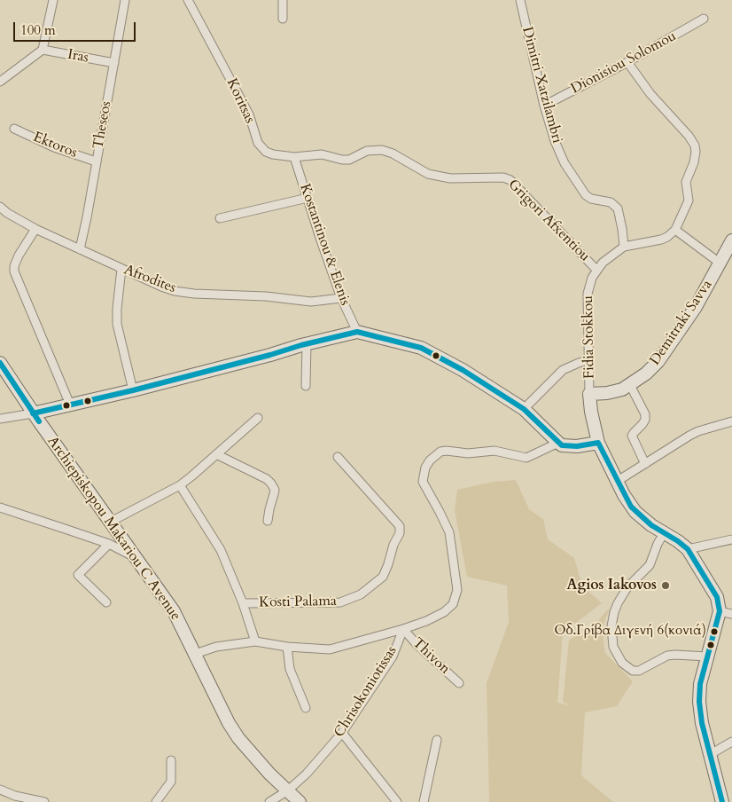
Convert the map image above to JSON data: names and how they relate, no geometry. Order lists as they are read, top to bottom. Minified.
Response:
{"streets":{"street":["Iras","Dionisiou Solomou","Dimitri Xatzilambri","Koritsas","Theseos","Ektoros","Grigori Afxentiou","Kostantinou & Elenis","Afrodites","Demitraki Savva","Fidia Stokkou","Archiepiskopou Makariou C Avenue","Kosti Palama","Thivon","Chrisokoniotissas"]},"crossings":[["Iras","Theseos"],["Dionisiou Solomou","Dimitri Xatzilambri"],["Dimitri Xatzilambri","Fidia Stokkou"],["Koritsas","Grigori Afxentiou"],["Koritsas","Kostantinou & Elenis"],["Theseos","Ektoros"],["Theseos","Afrodites"],["Grigori Afxentiou","Fidia Stokkou"],["Kostantinou & Elenis","Afrodites"],["Demitraki Savva","Fidia Stokkou"],["Archiepiskopou Makariou C Avenue","Chrisokoniotissas"],["Thivon","Chrisokoniotissas"]],"places":["Agios Iakovos","Οδ.Γρίβα Διγενή 6(κονιά)"],"scale_bar":"100 m"}
